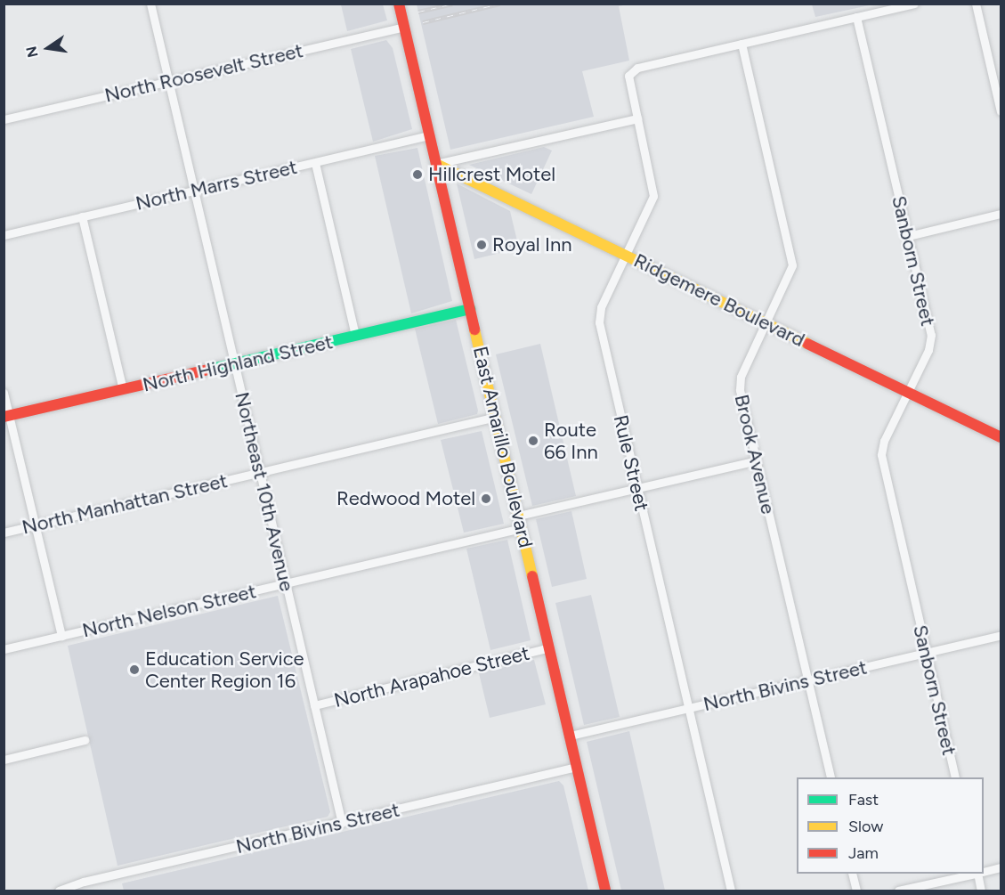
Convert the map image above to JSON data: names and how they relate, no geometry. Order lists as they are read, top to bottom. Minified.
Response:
{"streets":{"main road":["Ridgemere Boulevard","North Highland Street","East Amarillo Boulevard"],"street":["North Roosevelt Street","North Marrs Street","Sanborn Street","Brook Avenue","Rule Street","Northeast 10th Avenue","North Manhattan Street","North Nelson Street","North Arapahoe Street","North Bivins Street"]},"crossings":[["North Roosevelt Street","East Amarillo Boulevard"],["North Roosevelt Street","Northeast 10th Avenue"],["North Marrs Street","East Amarillo Boulevard"],["North Marrs Street","Northeast 10th Avenue"],["Sanborn Street","Ridgemere Boulevard"],["Sanborn Street","North Bivins Street"],["Ridgemere Boulevard","East Amarillo Boulevard"],["Ridgemere Boulevard","Brook Avenue"],["Ridgemere Boulevard","Rule Street"],["North Highland Street","East Amarillo Boulevard"],["North Highland Street","Northeast 10th Avenue"],["East Amarillo Boulevard","North Manhattan Street"],["East Amarillo Boulevard","North Nelson Street"],["East Amarillo Boulevard","North Arapahoe Street"],["East Amarillo Boulevard","North Bivins Street"],["Brook Avenue","Rule Street"],["Brook Avenue","North Bivins Street"],["Rule Street","North Bivins Street"],["Northeast 10th Avenue","North Manhattan Street"],["Northeast 10th Avenue","North Nelson Street"],["Northeast 10th Avenue","North Arapahoe Street"],["Northeast 10th Avenue","North Bivins Street"]],"places":["Hillcrest Motel","Royal Inn","Route 66 Inn","Redwood Motel","Education Service Center Region 16"],"legend":["Fast","Slow","Jam"],"north":"left"}
